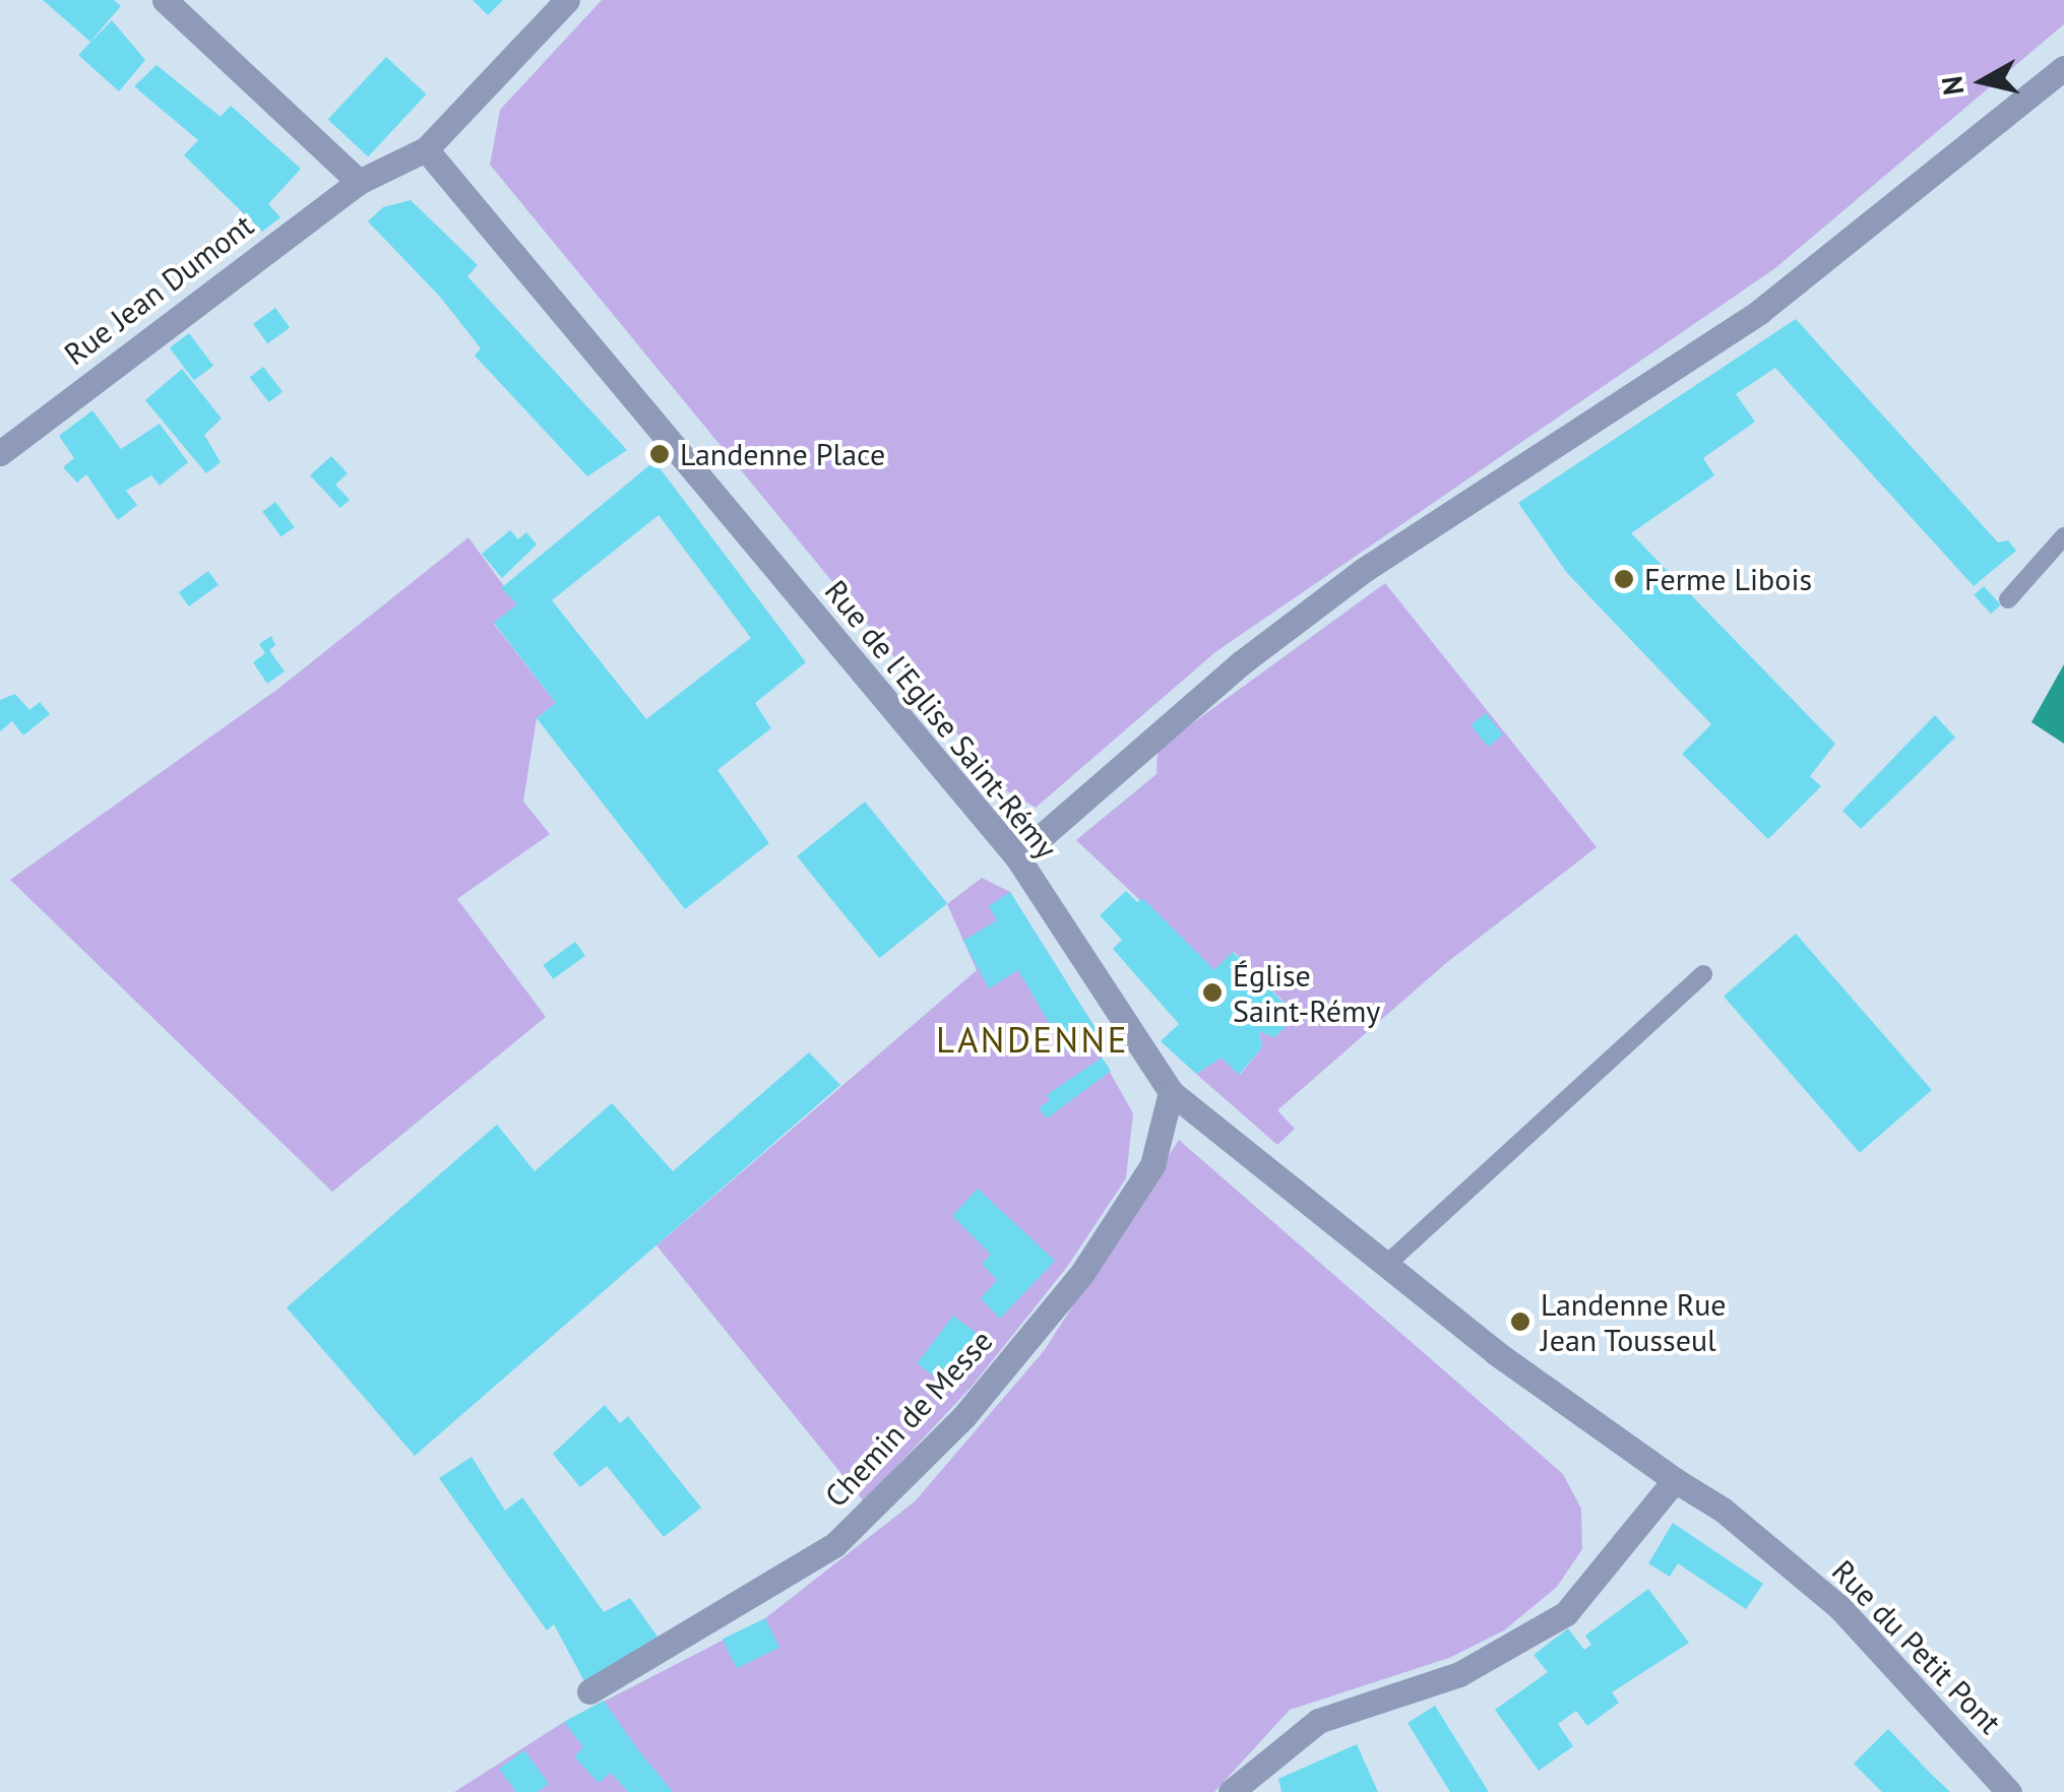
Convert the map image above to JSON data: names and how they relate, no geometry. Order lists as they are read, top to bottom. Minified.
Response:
{"streets":{"street":["Rue Jean Dumont","Rue de l'Eglise Saint-Rémy","Chemin de Messe","Rue du Petit Pont"]},"crossings":[["Rue Jean Dumont","Rue de l'Eglise Saint-Rémy"],["Rue de l'Eglise Saint-Rémy","Chemin de Messe"],["Rue de l'Eglise Saint-Rémy","Rue du Petit Pont"]],"districts":["LANDENNE"],"places":["Landenne Place","Ferme Libois","Église Saint-Rémy","Landenne Rue Jean Tousseul"],"north":"left"}
